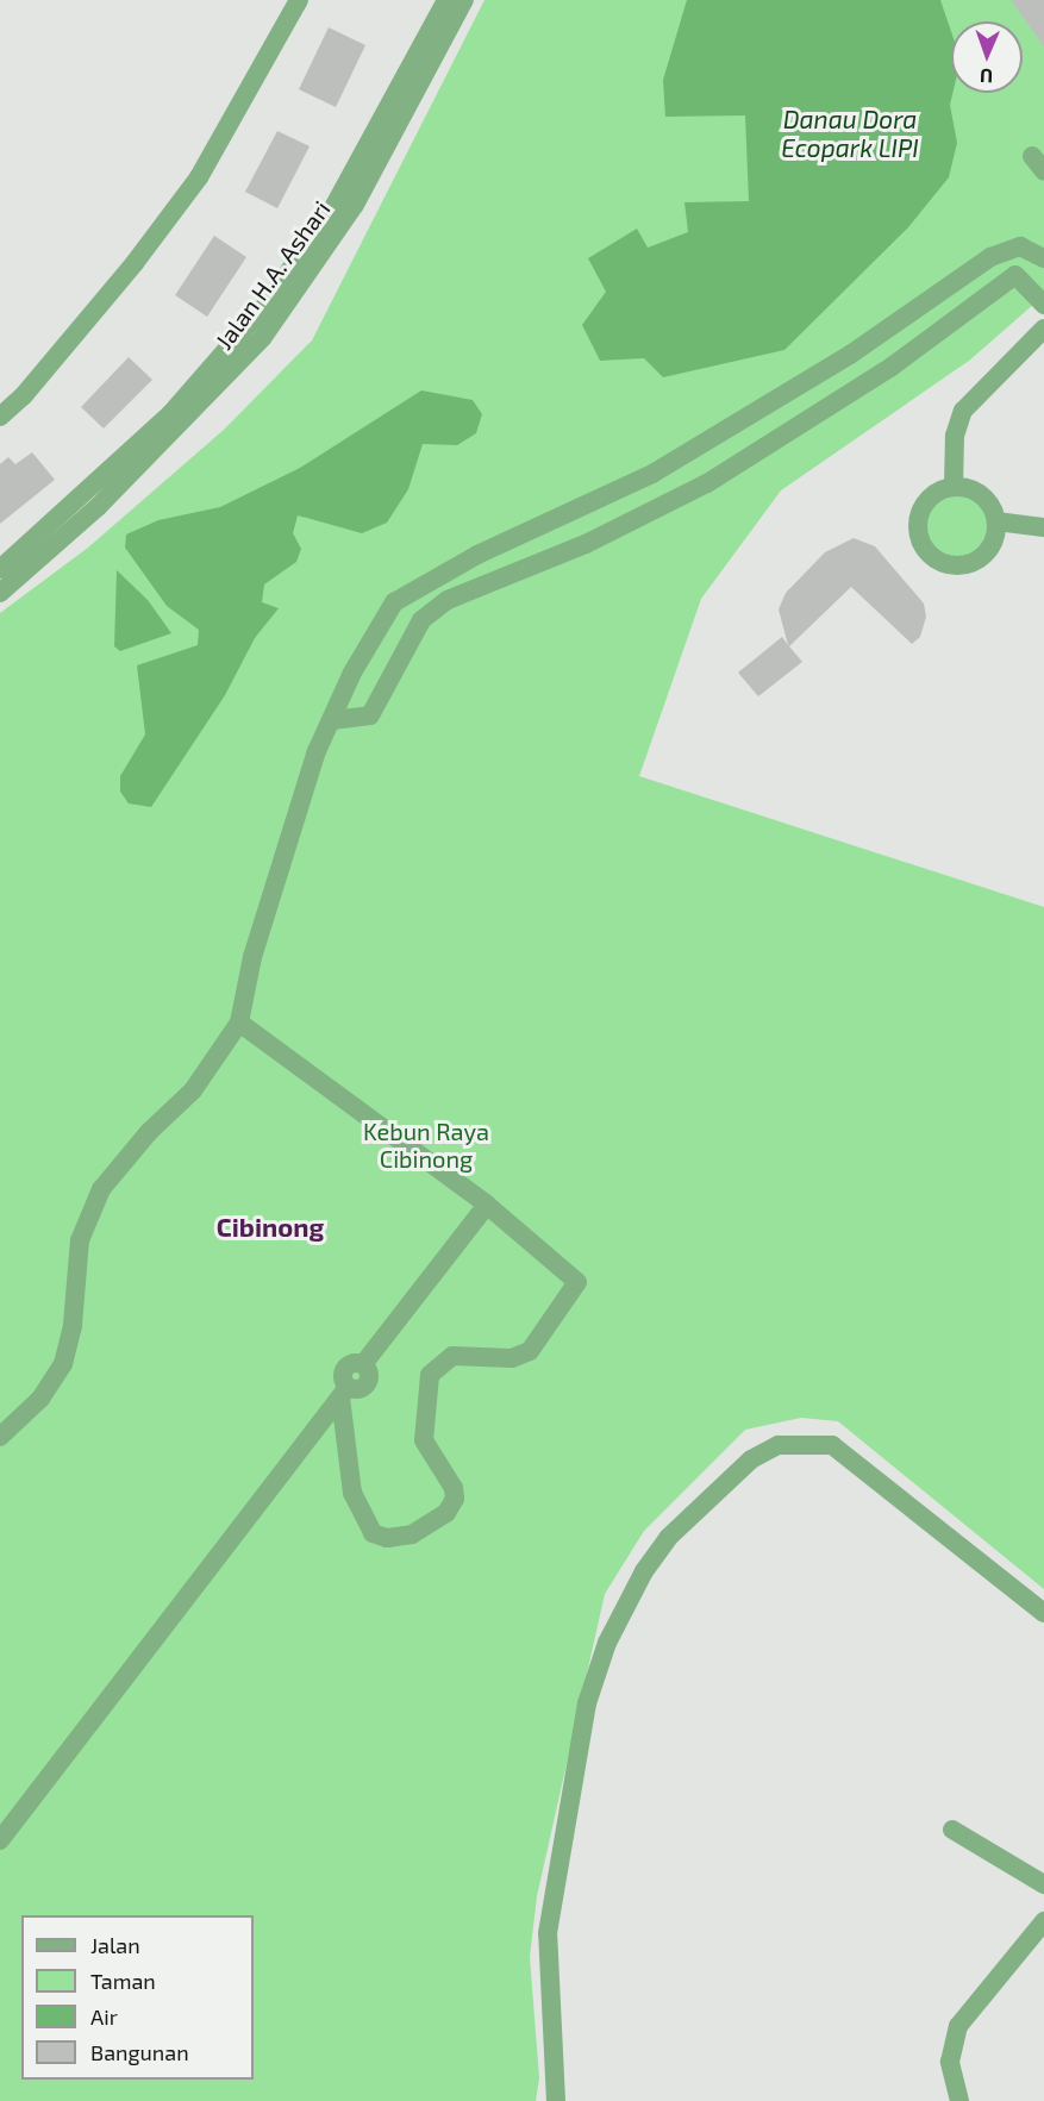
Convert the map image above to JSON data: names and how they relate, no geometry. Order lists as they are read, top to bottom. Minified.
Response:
{"streets":{"street":["Jalan H.A. Ashari"]},"districts":["Cibinong"],"water":["Danau Dora Ecopark LIPI"],"parks":["Kebun Raya Cibinong"],"legend":["Jalan","Taman","Air","Bangunan"],"north":"bottom"}
